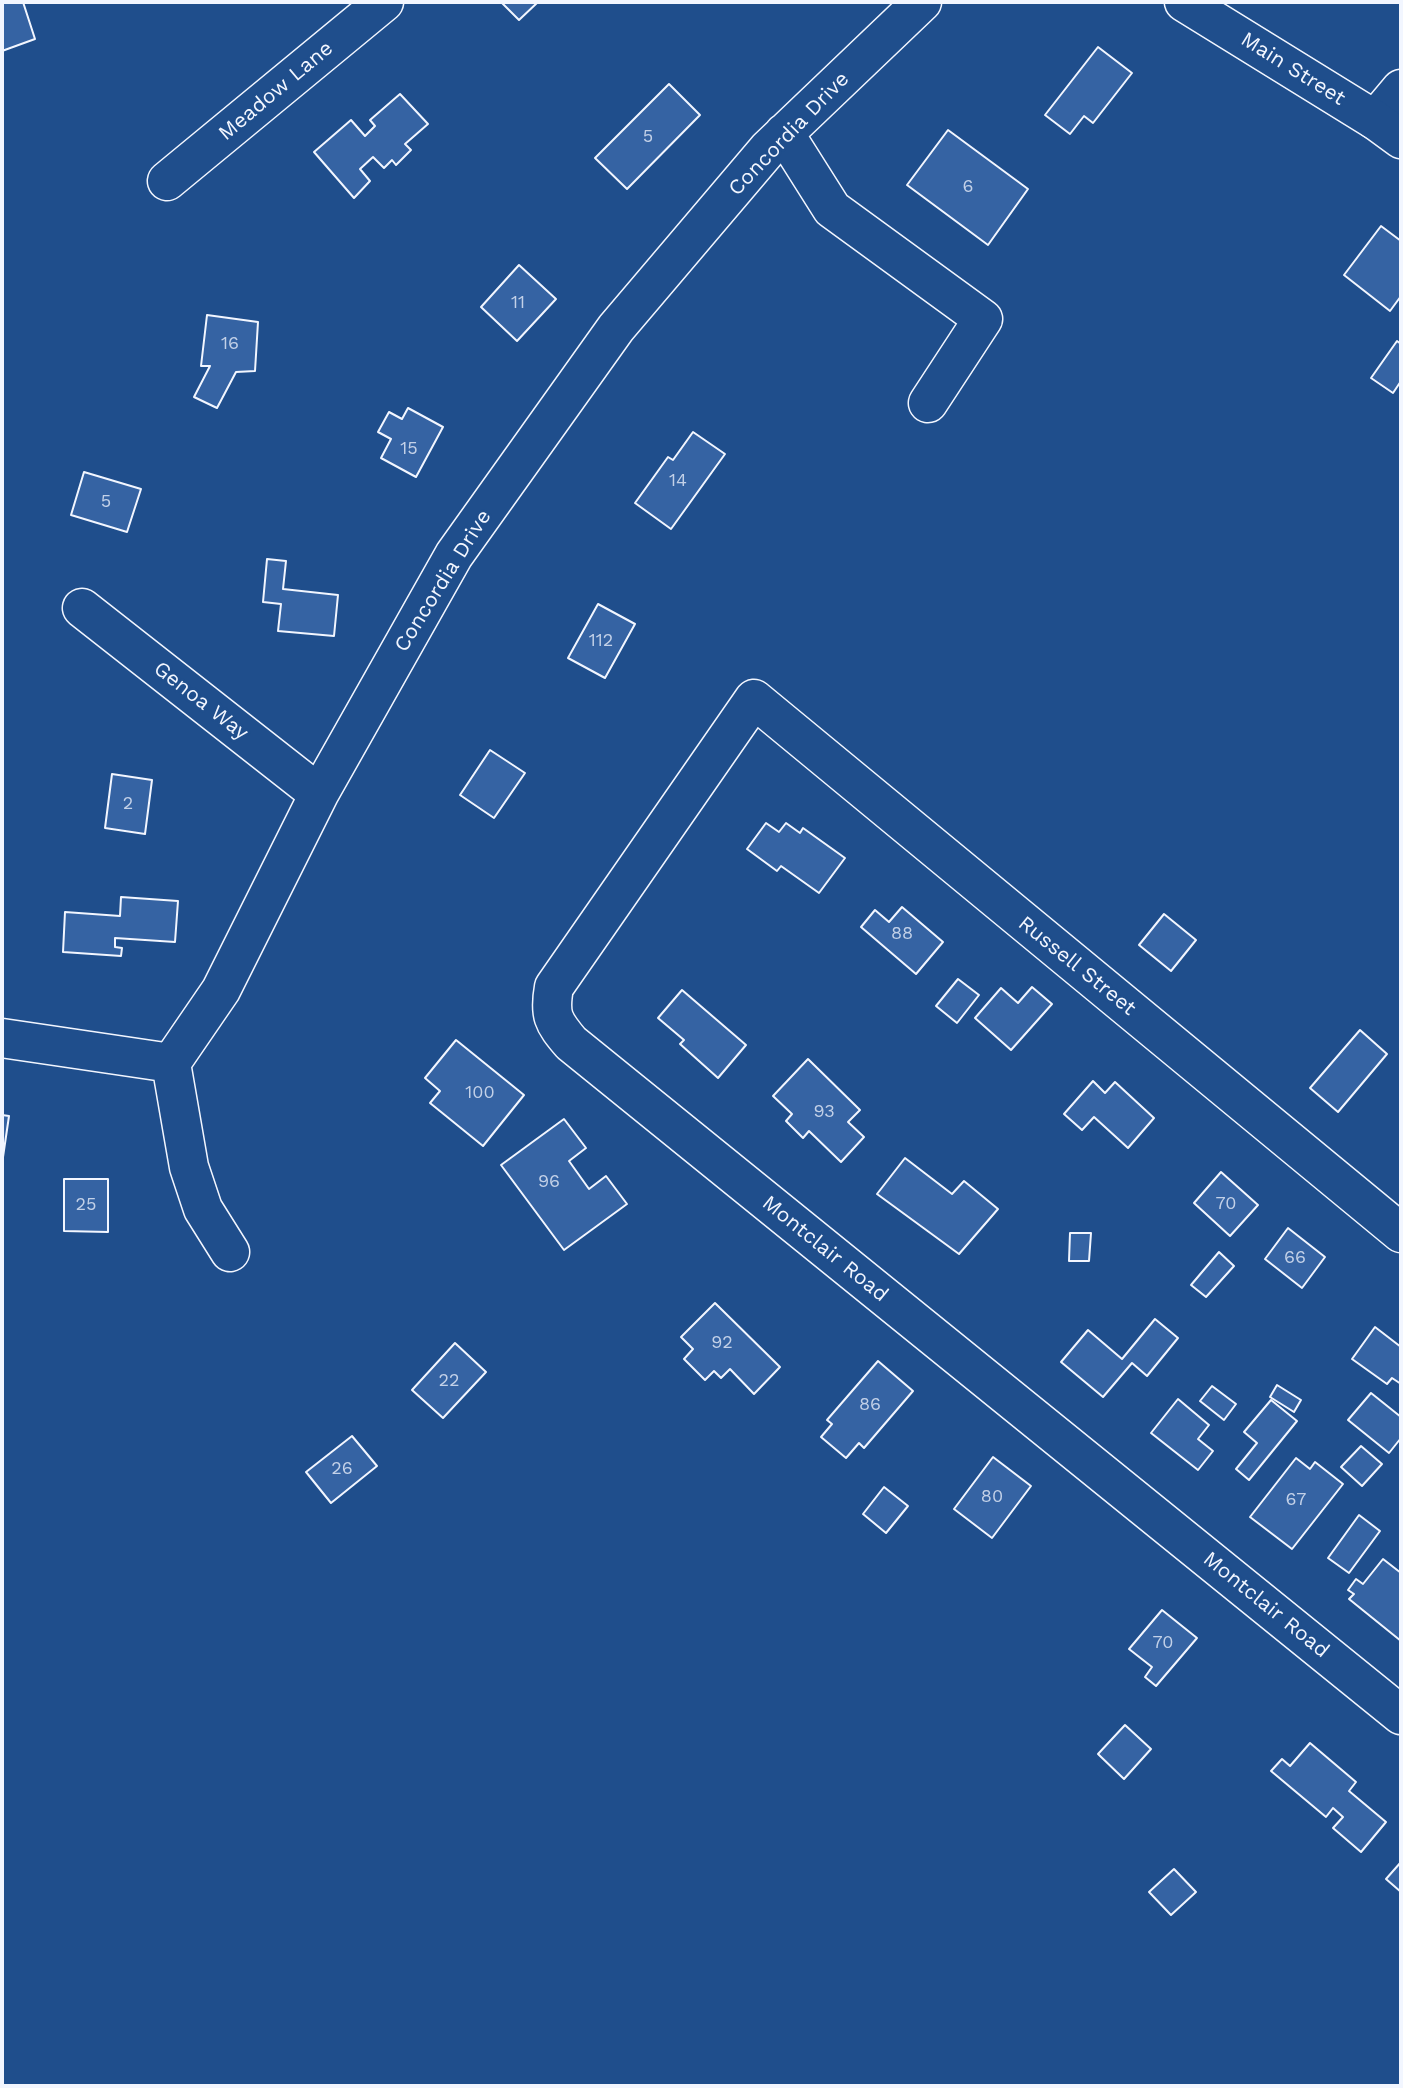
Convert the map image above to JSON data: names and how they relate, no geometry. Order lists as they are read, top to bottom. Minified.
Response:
{"streets":{"main road":["Main Street","Meadow Lane","Concordia Drive","Genoa Way","Russell Street","Montclair Road"]},"crossings":[["Concordia Drive","Genoa Way"],["Russell Street","Montclair Road"]],"house_numbers":["5","6","11","16","15","14","5","112","2","88","100","93","96","70","25","66","92","22","86","26","80","67","70"]}
